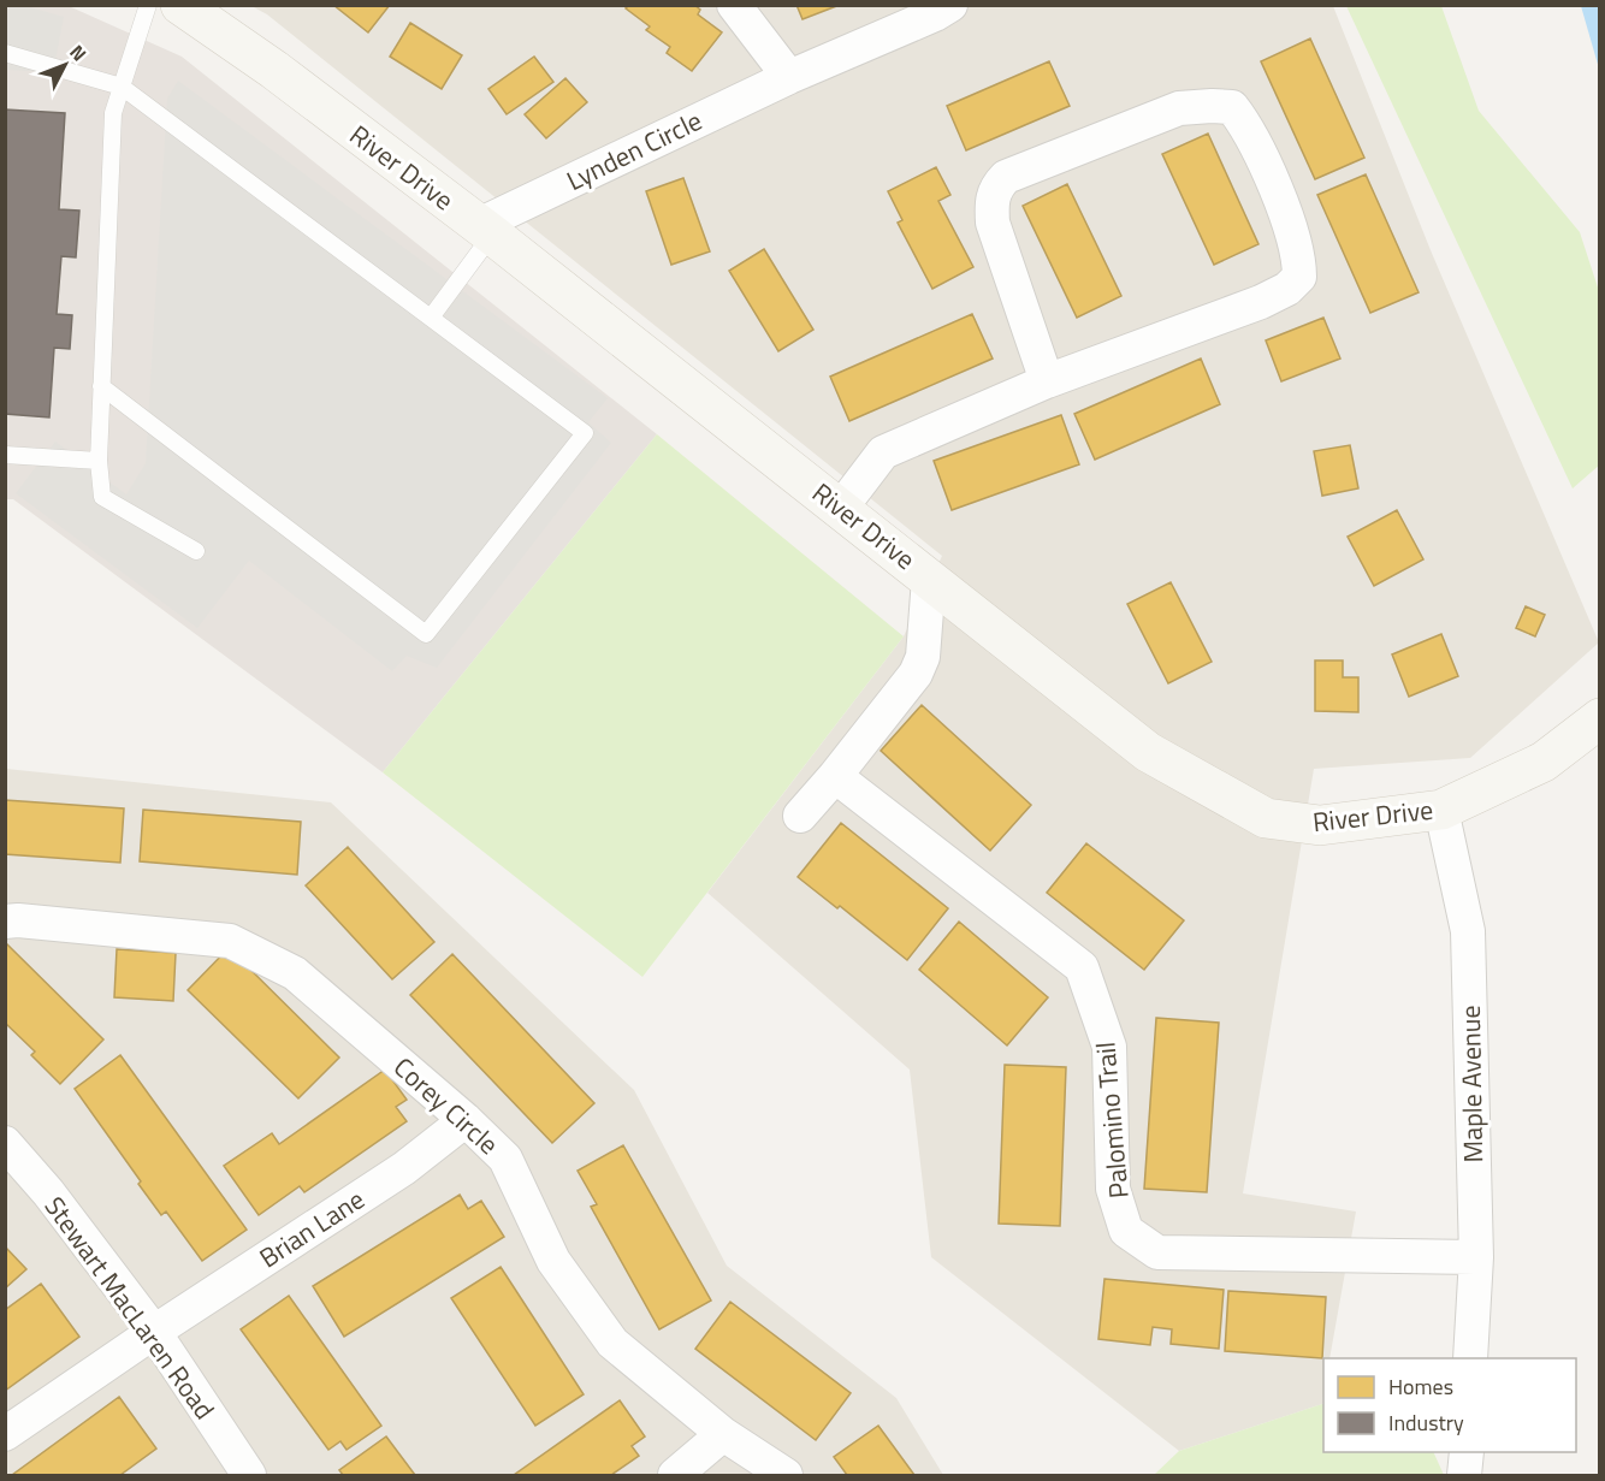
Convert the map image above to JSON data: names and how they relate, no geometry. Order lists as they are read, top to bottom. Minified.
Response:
{"streets":{"main road":["River Drive"],"street":["Lynden Circle","Maple Avenue","Corey Circle","Palomino Trail","Brian Lane","Stewart MacLaren Road"]},"crossings":[["Lynden Circle","River Drive"],["River Drive","Maple Avenue"],["Maple Avenue","Palomino Trail"],["Corey Circle","Brian Lane"],["Brian Lane","Stewart MacLaren Road"]],"legend":["Homes","Industry"],"north":"top right"}
